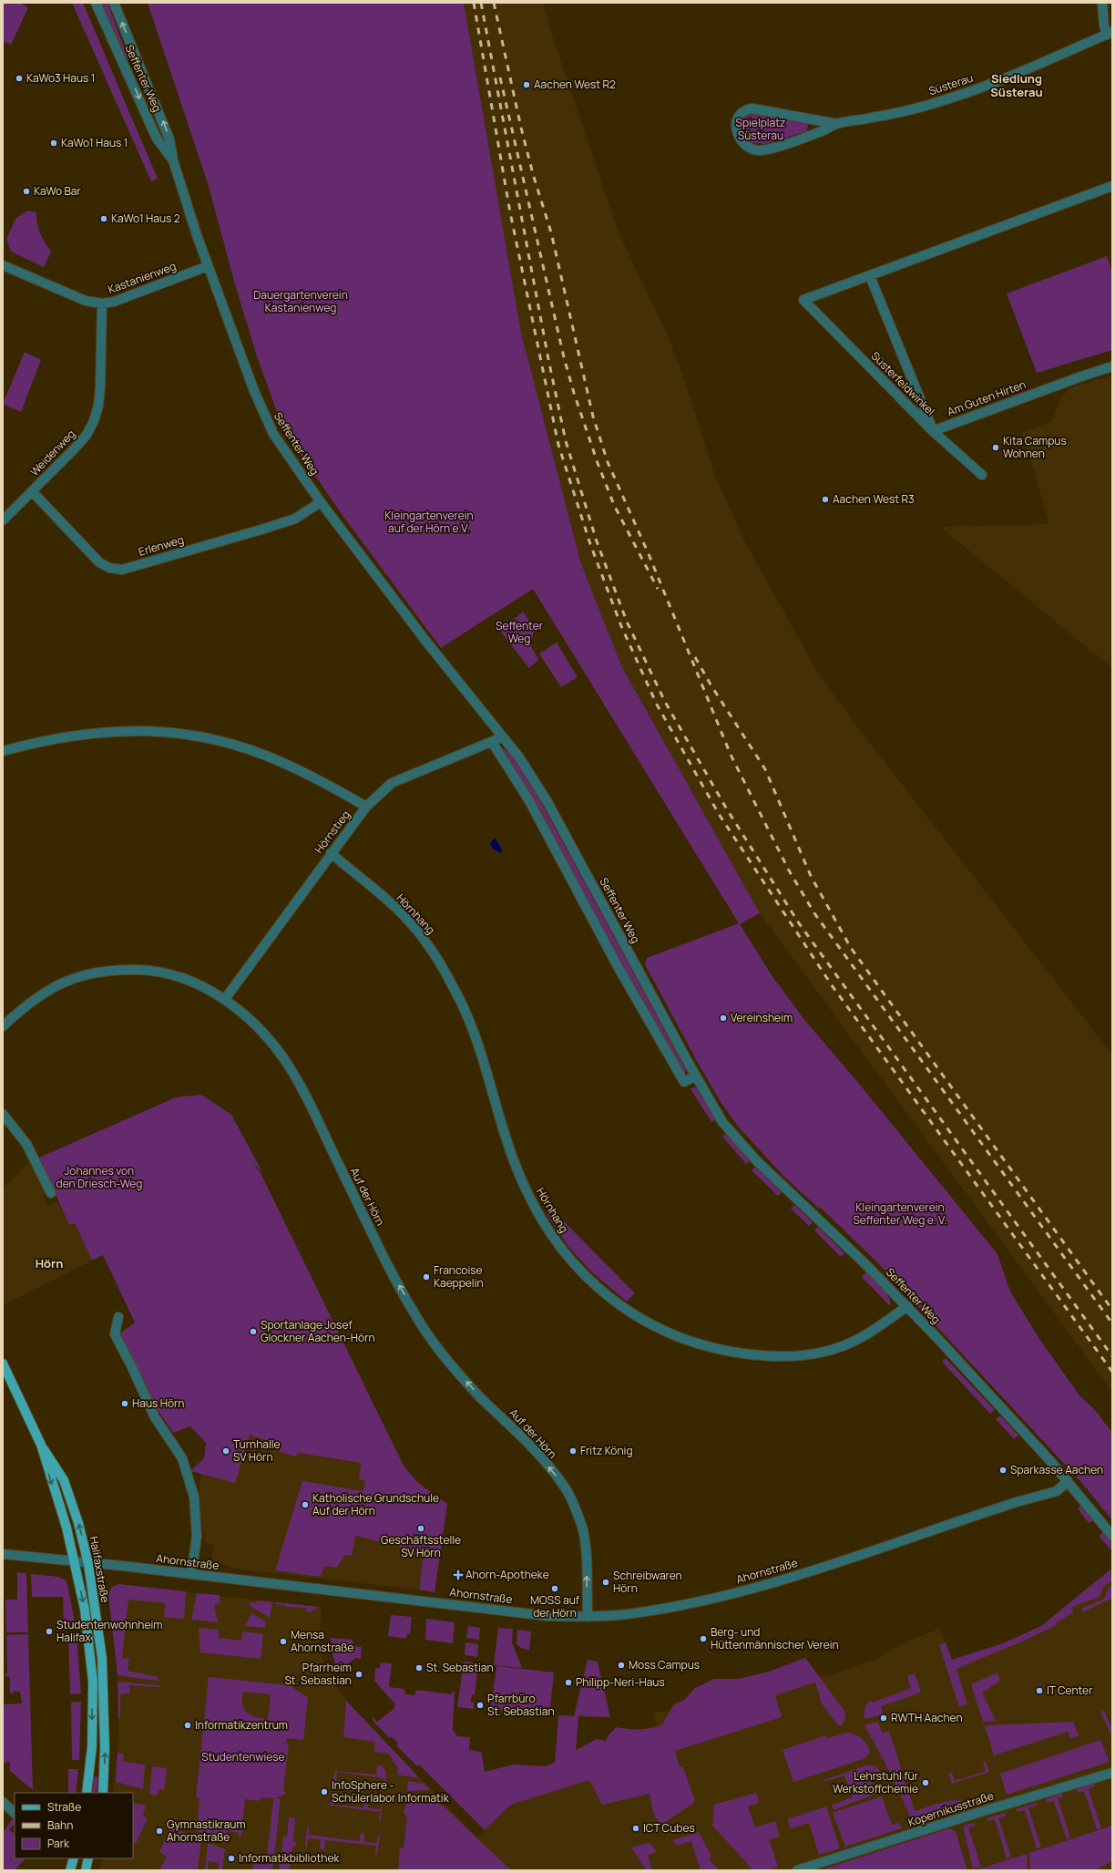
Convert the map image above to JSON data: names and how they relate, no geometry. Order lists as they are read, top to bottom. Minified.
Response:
{"streets":{"main road":["Halifaxstraße"],"street":["Seffenter Weg","Süsterau","Kastanienweg","Süsterfeldwinkel","Am Guten Hirten","Weidenweg","Erlenweg","Hörnstieg","Hörnhang","Auf der Hörn","Ahornstraße","Kopernikusstraße"]},"crossings":[["Seffenter Weg","Kastanienweg"],["Seffenter Weg","Erlenweg"],["Seffenter Weg","Hörnstieg"],["Seffenter Weg","Hörnhang"],["Seffenter Weg","Ahornstraße"],["Kastanienweg","Weidenweg"],["Süsterfeldwinkel","Am Guten Hirten"],["Weidenweg","Erlenweg"],["Hörnstieg","Hörnhang"],["Hörnstieg","Auf der Hörn"],["Auf der Hörn","Ahornstraße"],["Ahornstraße","Halifaxstraße"]],"one_way":["Auf der Hörn"],"districts":["Siedlung Süsterau","Hörn"],"parks":["Spielplatz Süsterau","Dauergartenverein Kastanienweg","Kleingartenverein auf der Hörn e.V.","Seffenter Weg","Johannes von den Driesch-Weg","Kleingartenverein Seffenter Weg e. V.","Studentenwiese"],"places":{"other":["KaWo3 Haus 1","Aachen West R2","KaWo1 Haus 1","KaWo Bar","KaWo1 Haus 2","Kita Campus Wohnen","Aachen West R3","Vereinsheim","Francoise Kaeppelin","Sportanlage Josef Glockner Aachen-Hörn","Haus Hörn","Turnhalle SV Hörn","Fritz König","Sparkasse Aachen","Katholische Grundschule Auf der Hörn","Geschäftsstelle SV Hörn","Schreibwaren Hörn","MOSS auf der Hörn","Studentenwohnheim Halifax","Berg- und Hüttenmännischer Verein","Mensa Ahornstraße","Moss Campus","St. Sebastian","Pfarrheim St. Sebastian","Philipp-Neri-Haus","IT Center","Pfarrbüro St. Sebastian","RWTH Aachen","Informatikzentrum","Lehrstuhl für Werkstoffchemie","InfoSphere - Schülerlabor Informatik","ICT Cubes","Gymnastikraum Ahornstraße","Informatikbibliothek"],"health":["Ahorn-Apotheke"]},"legend":["Straße","Bahn","Park"]}
